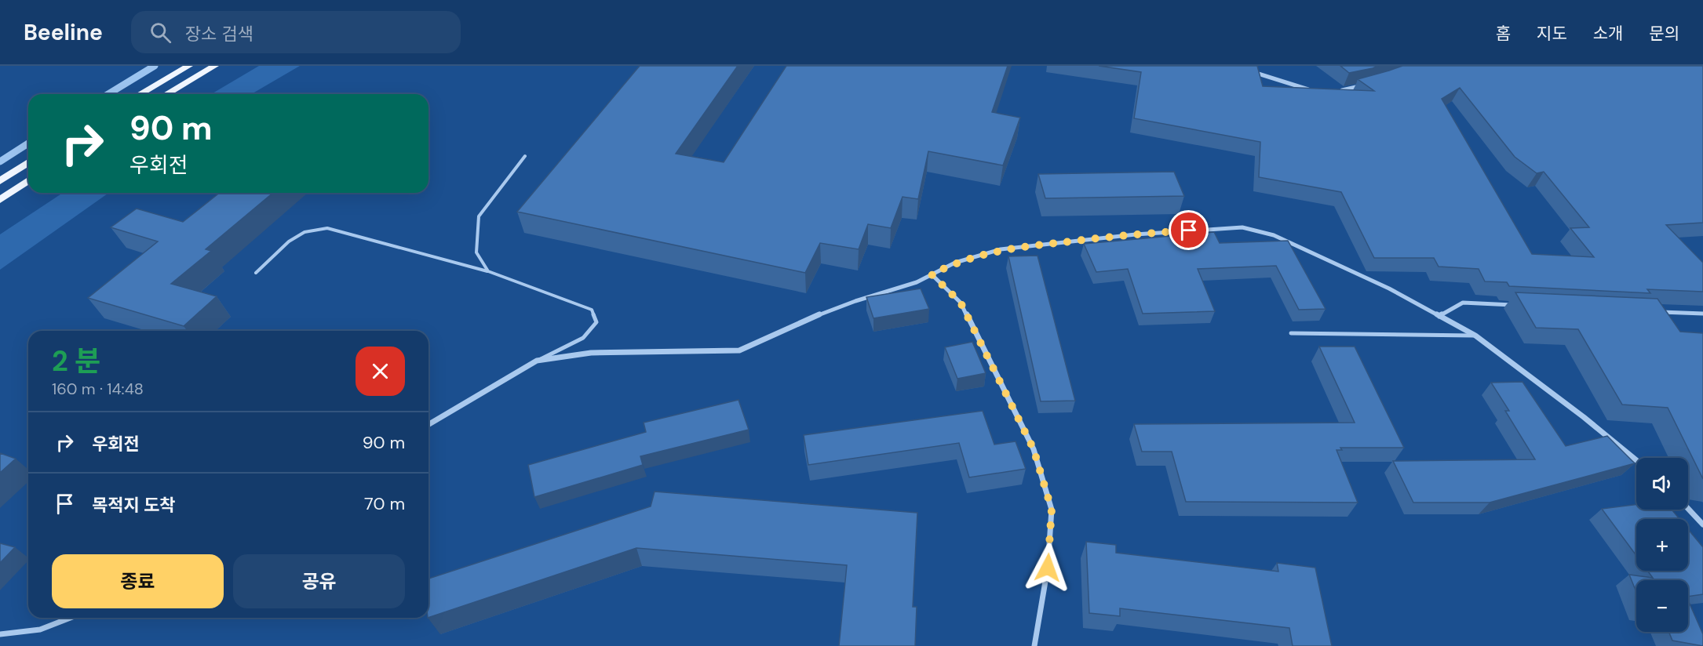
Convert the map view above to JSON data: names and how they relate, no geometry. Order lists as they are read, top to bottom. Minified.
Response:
{"page":{"header":"Beeline","search":"장소 검색","nav":["홈","지도","소개","문의"],"turn":["90 m","우회전"],"heading":["2 분","160 m · 14:48"],"list":[{"name":"우회전","value":"90 m"},{"name":"목적지 도착","value":"70 m"}],"map_buttons":["+","−"],"buttons":["종료","공유"]}}
